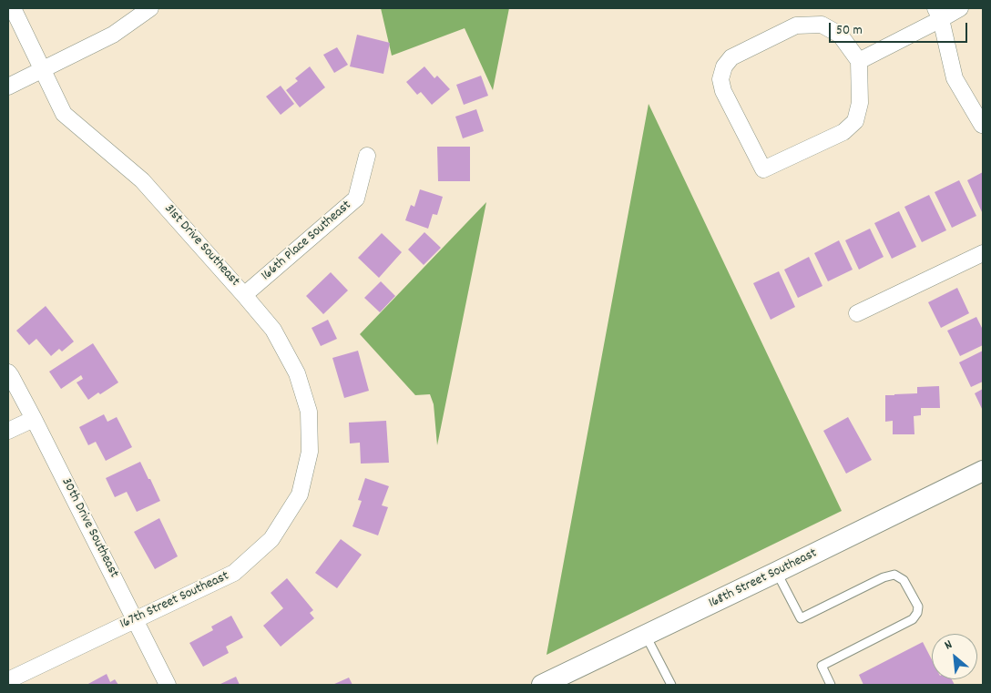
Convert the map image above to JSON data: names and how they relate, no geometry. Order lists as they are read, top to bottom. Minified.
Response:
{"streets":{"street":["166th Place Southeast","31st Drive Southeast","30th Drive Southeast","168th Street Southeast","167th Street Southeast"]},"crossings":[["166th Place Southeast","31st Drive Southeast"],["31st Drive Southeast","167th Street Southeast"],["30th Drive Southeast","167th Street Southeast"]],"scale_bar":"50 m","north":"top left"}
